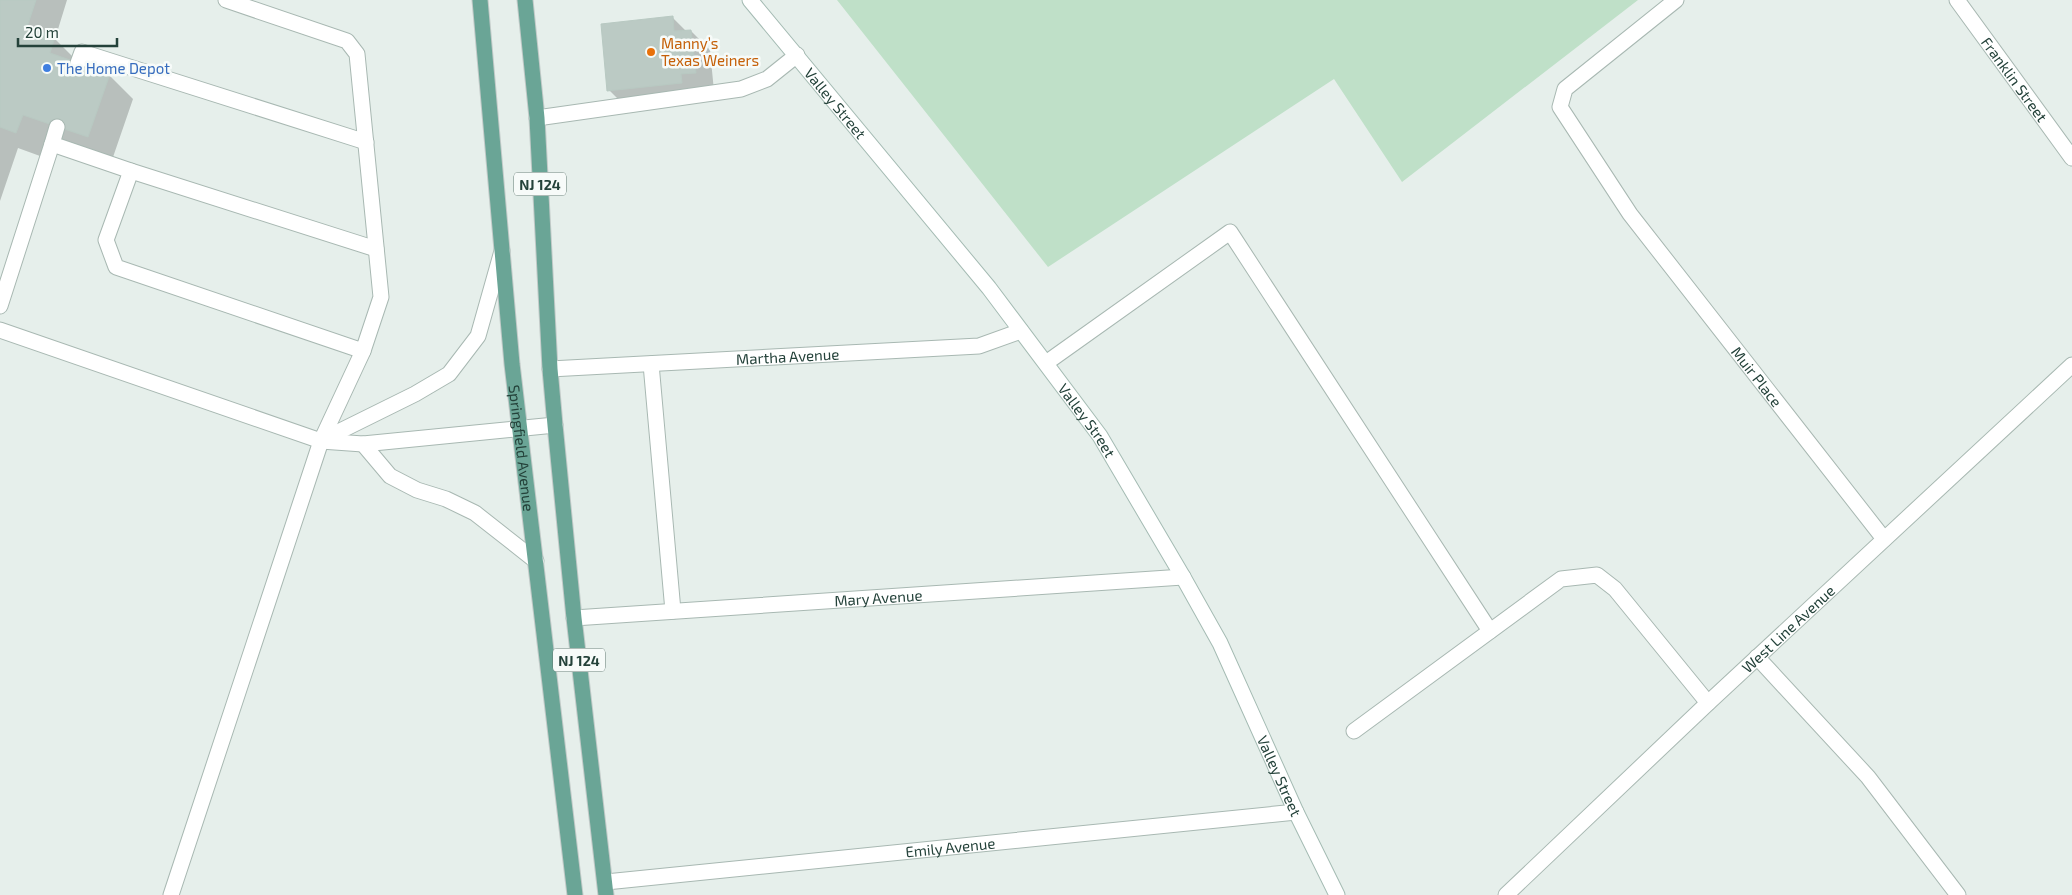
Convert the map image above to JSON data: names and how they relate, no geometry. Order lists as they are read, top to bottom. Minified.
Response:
{"streets":{"main road":["NJ 124","Springfield Avenue"],"street":["Franklin Street","Valley Street","Martha Avenue","Muir Place","Mary Avenue","West Line Avenue","Emily Avenue"]},"crossings":[["Valley Street","Martha Avenue"],["Valley Street","Mary Avenue"],["Valley Street","Emily Avenue"],["NJ 124","Martha Avenue"],["NJ 124","Mary Avenue"],["NJ 124","Emily Avenue"],["Muir Place","West Line Avenue"]],"places":["Manny’s Texas Weiners","The Home Depot"],"scale_bar":"20 m"}
